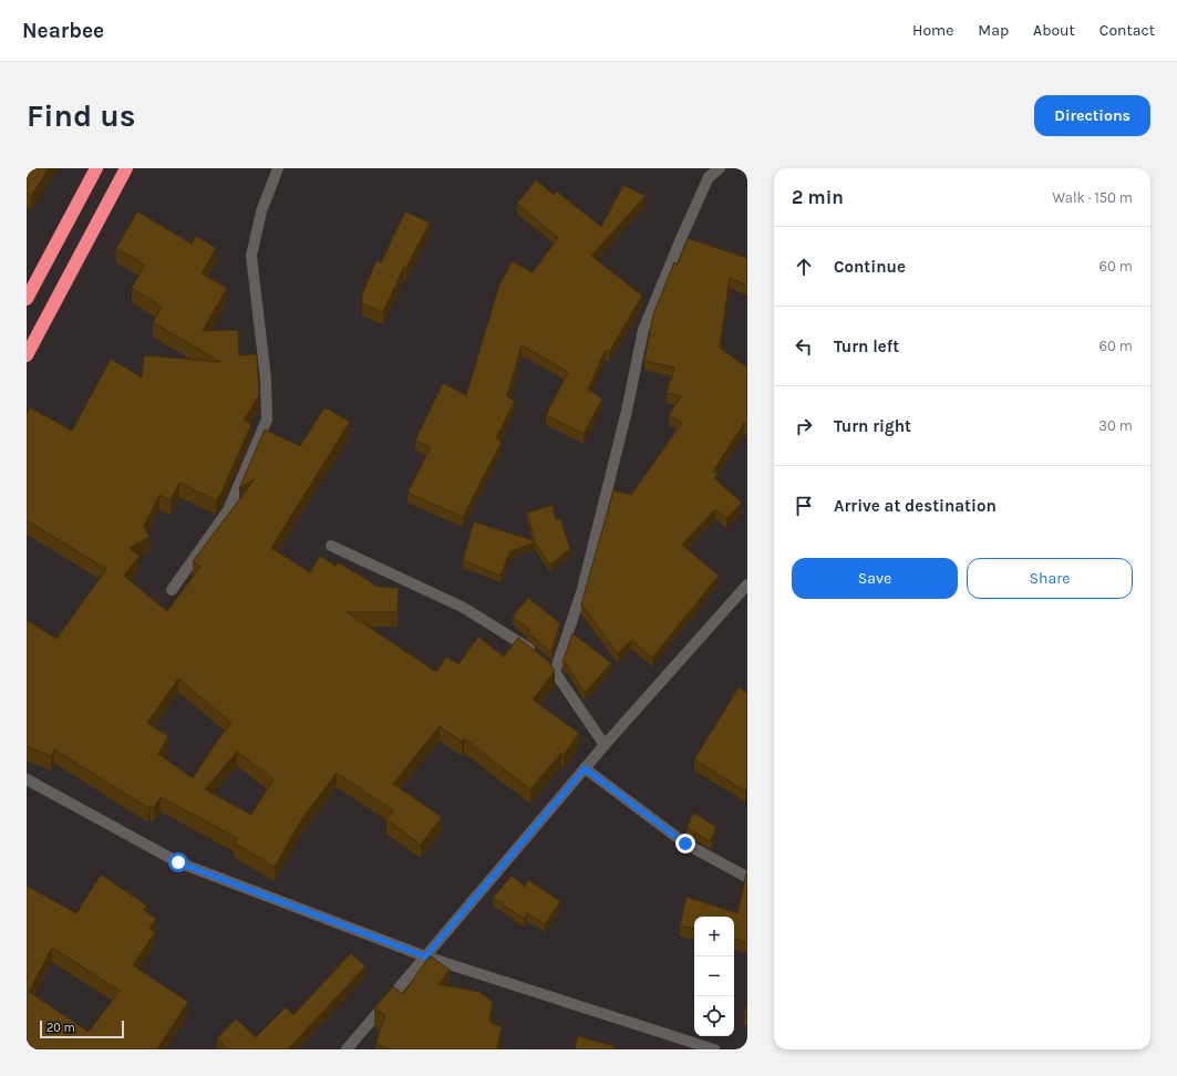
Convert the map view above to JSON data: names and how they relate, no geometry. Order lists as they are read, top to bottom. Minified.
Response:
{"scale_bar":"20 m","page":{"header":"Nearbee","nav":["Home","Map","About","Contact"],"buttons":["Directions",["Save","Share"]],"title":"Find us","heading":["2 min","Walk · 150 m"],"list":[["Continue","60 m"],["Turn left","60 m"],["Turn right","30 m"],"Arrive at destination"],"map_buttons":["+","−"],"scale":"20 m"}}
